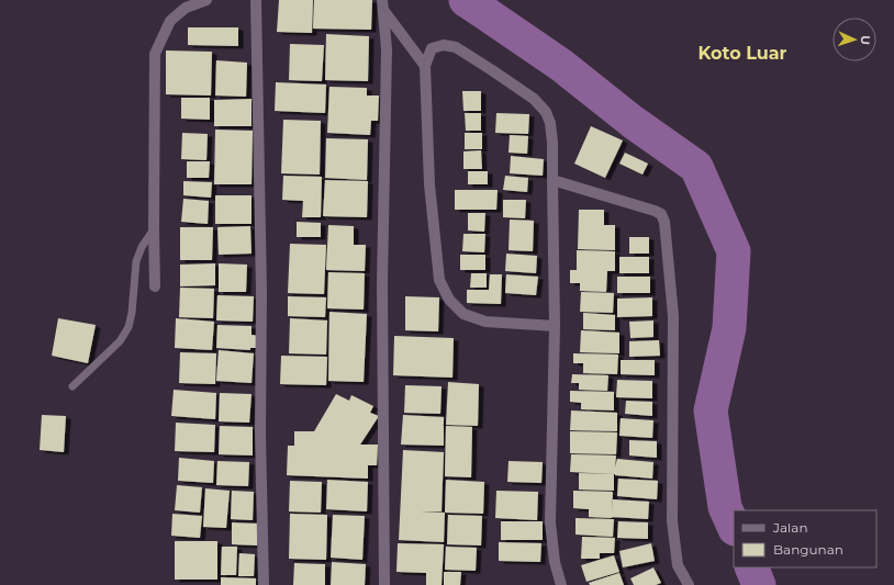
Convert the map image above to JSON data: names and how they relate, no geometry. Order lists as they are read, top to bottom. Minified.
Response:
{"districts":["Koto Luar"],"legend":["Jalan","Bangunan"],"north":"right"}
